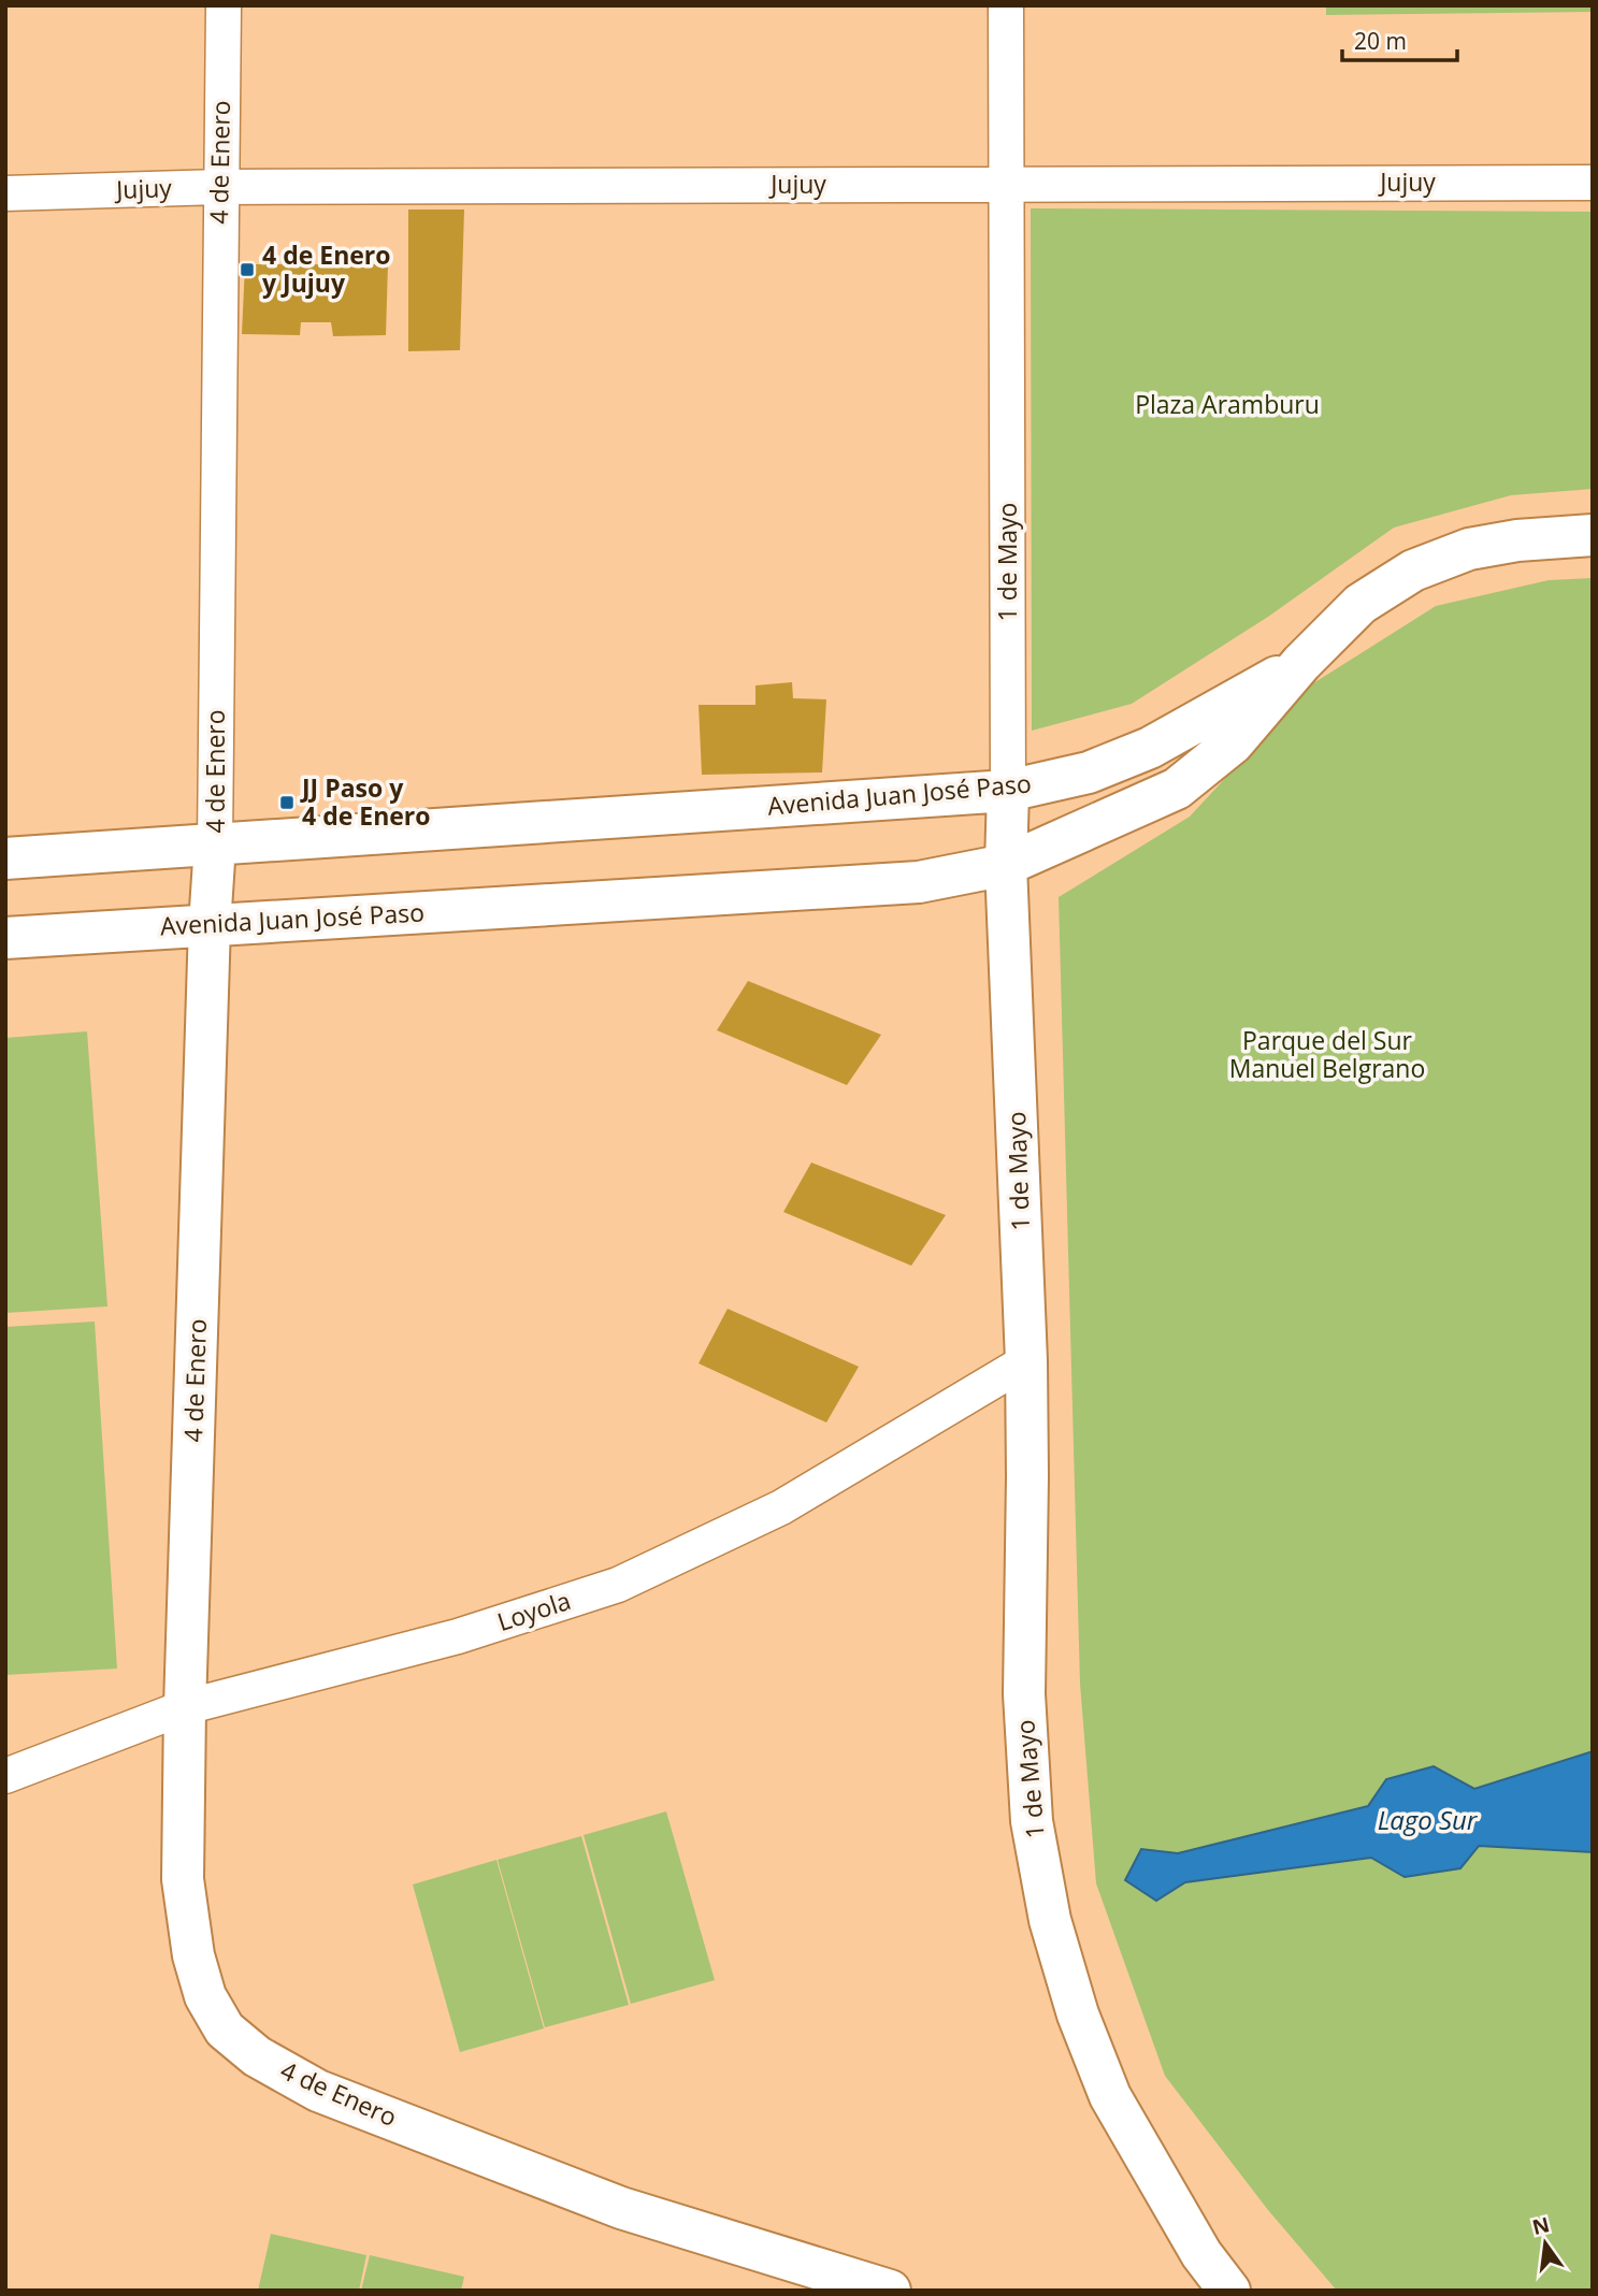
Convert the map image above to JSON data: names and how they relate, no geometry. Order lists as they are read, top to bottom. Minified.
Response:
{"streets":{"main road":["4 de Enero","1 de Mayo","Avenida Juan José Paso"],"street":["Jujuy","Loyola"]},"crossings":[["4 de Enero","Jujuy"],["4 de Enero","Avenida Juan José Paso"],["4 de Enero","Loyola"],["Jujuy","1 de Mayo"],["1 de Mayo","Avenida Juan José Paso"],["1 de Mayo","Loyola"]],"water":["Lago Sur"],"parks":["Plaza Aramburu","Parque del Sur Manuel Belgrano"],"places":{"transit":["4 de Enero y Jujuy","JJ Paso y 4 de Enero"]},"scale_bar":"20 m","north":"top"}
